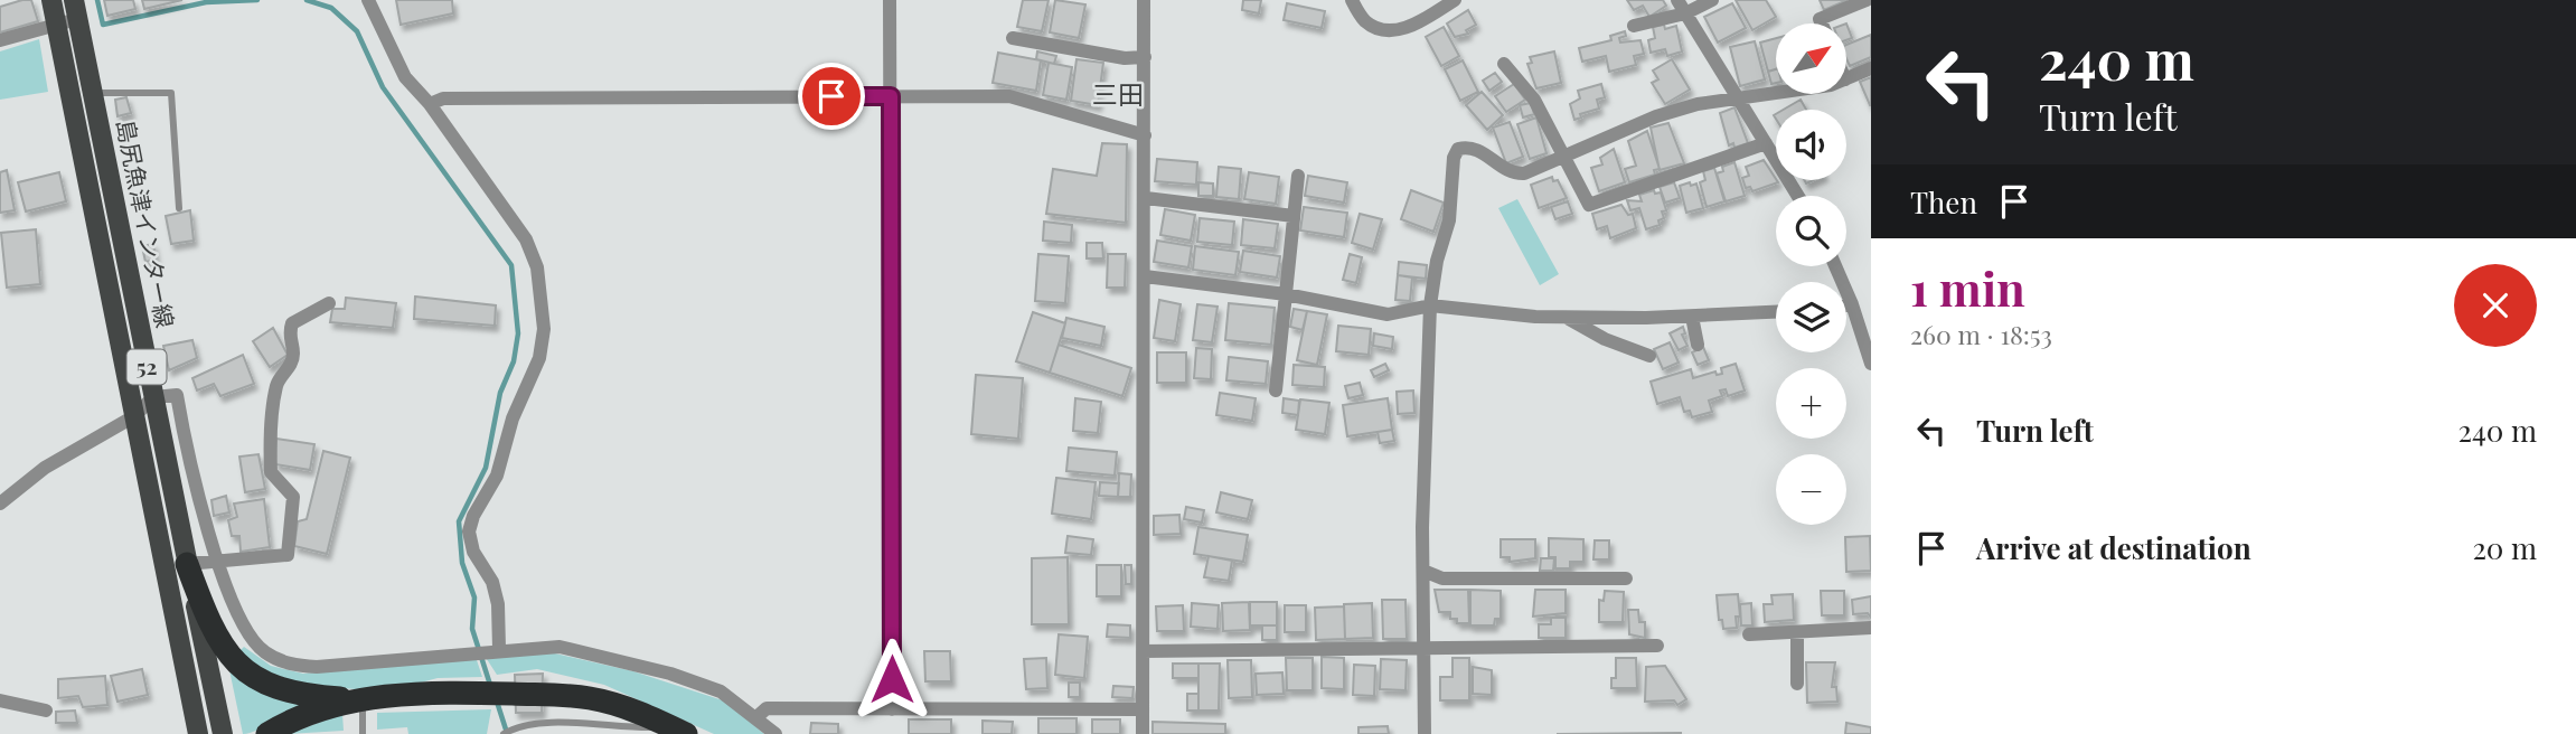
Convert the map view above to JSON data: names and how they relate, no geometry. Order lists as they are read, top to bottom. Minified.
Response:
{"streets":{"main road":["島尻魚津インター線","52"]},"districts":["三田"],"north":"top right","page":{"turn":["240 m","Turn left"],"map_buttons":["+","−"],"then":"Then","heading":["1 min","260 m · 18:53"],"list":[{"name":"Turn left","value":"240 m"},{"name":"Arrive at destination","value":"20 m"}]}}
